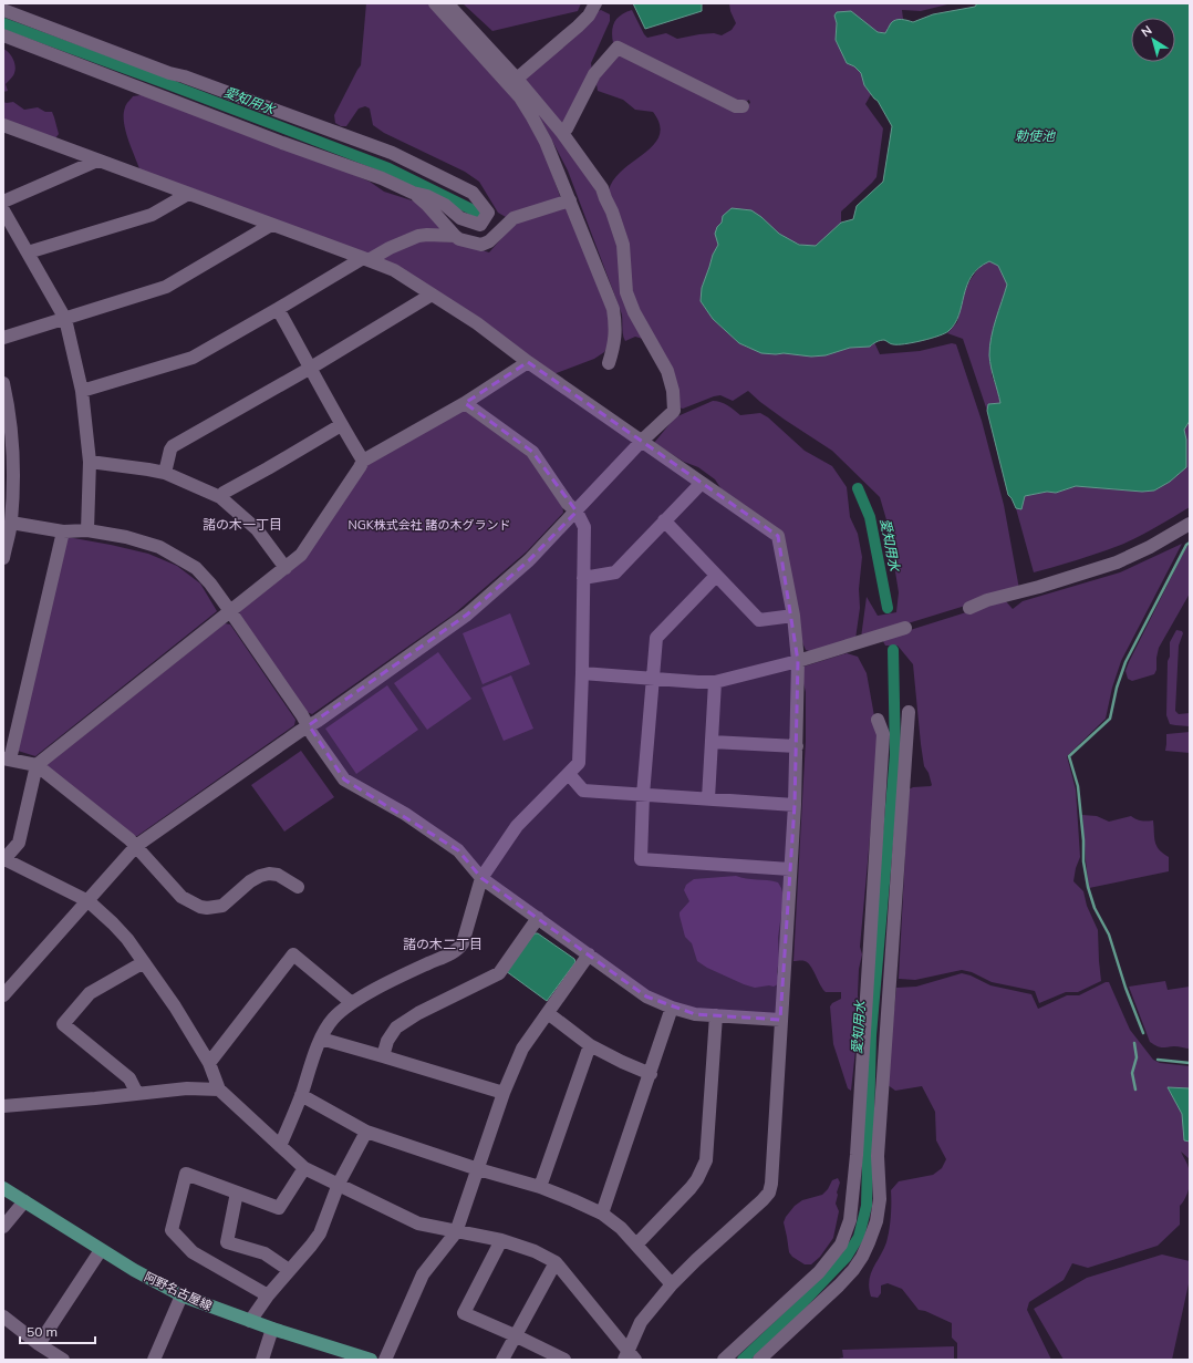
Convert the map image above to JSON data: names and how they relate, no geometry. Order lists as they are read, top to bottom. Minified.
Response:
{"streets":{"main road":["阿野名古屋線"]},"districts":["諸の木一丁目","諸の木二丁目"],"water":["愛知用水","勅使池"],"parks":["NGK株式会社 諸の木グランド"],"scale_bar":"50 m","north":"top left"}
